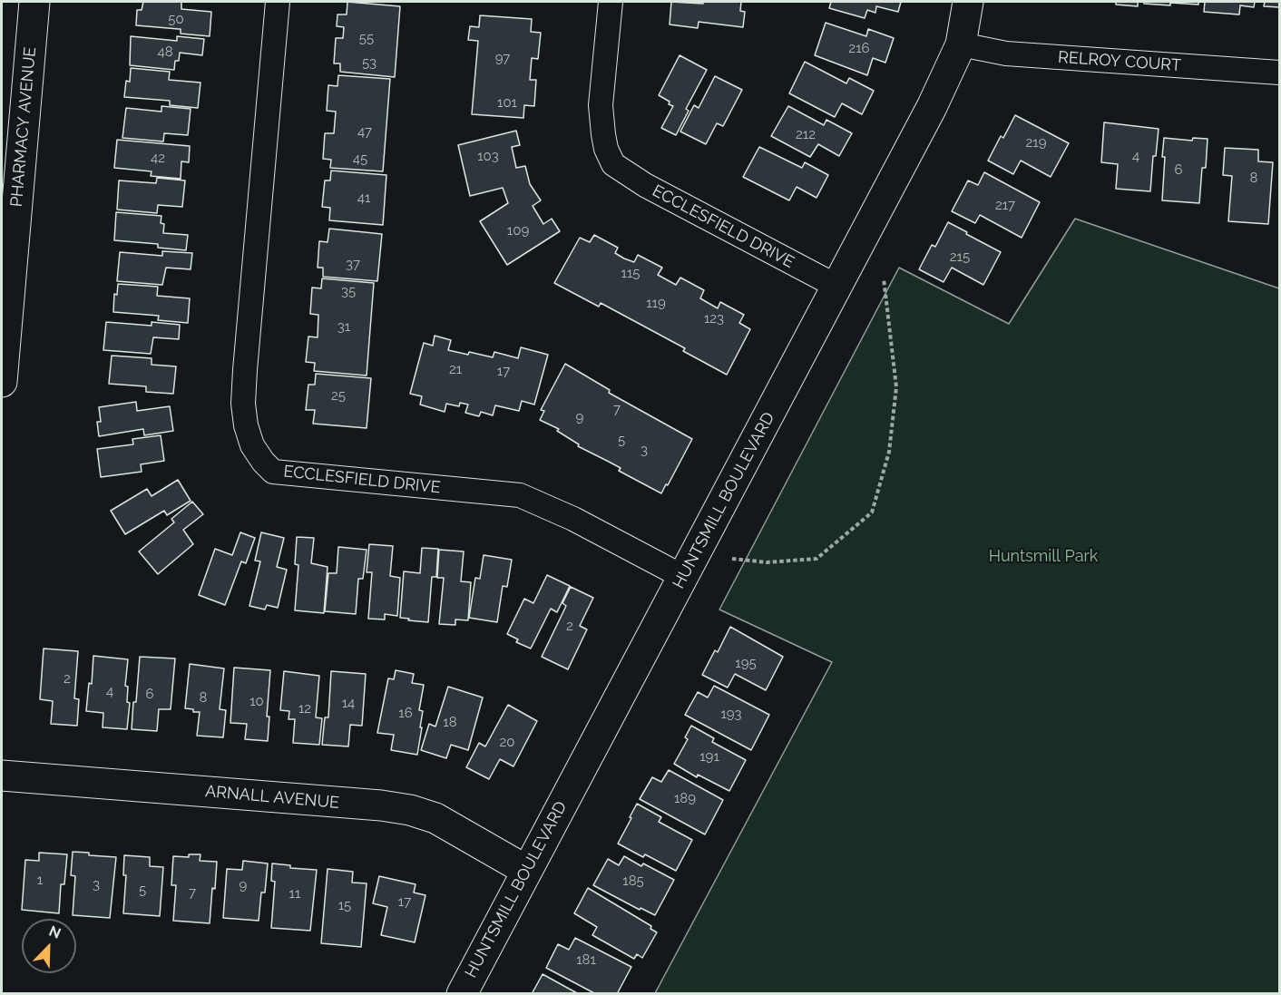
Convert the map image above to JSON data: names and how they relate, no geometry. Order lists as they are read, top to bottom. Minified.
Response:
{"streets":{"street":["RELROY COURT","PHARMACY AVENUE","ECCLESFIELD DRIVE","HUNTSMILL BOULEVARD","ARNALL AVENUE"]},"crossings":[["RELROY COURT","HUNTSMILL BOULEVARD"],["ECCLESFIELD DRIVE","HUNTSMILL BOULEVARD"],["HUNTSMILL BOULEVARD","ARNALL AVENUE"]],"parks":["Huntsmill Park"],"house_numbers":["50","55","216","48","97","53","101","47","212","219","103","4","42","45","6","8","41","217","109","215","37","115","35","119","123","31","21","17","25","7","9","5","3","2","195","2","4","6","8","10","14","12","16","193","18","20","191","189","1","185","3","9","5","7","11","17","15","181"],"north":"top right"}
